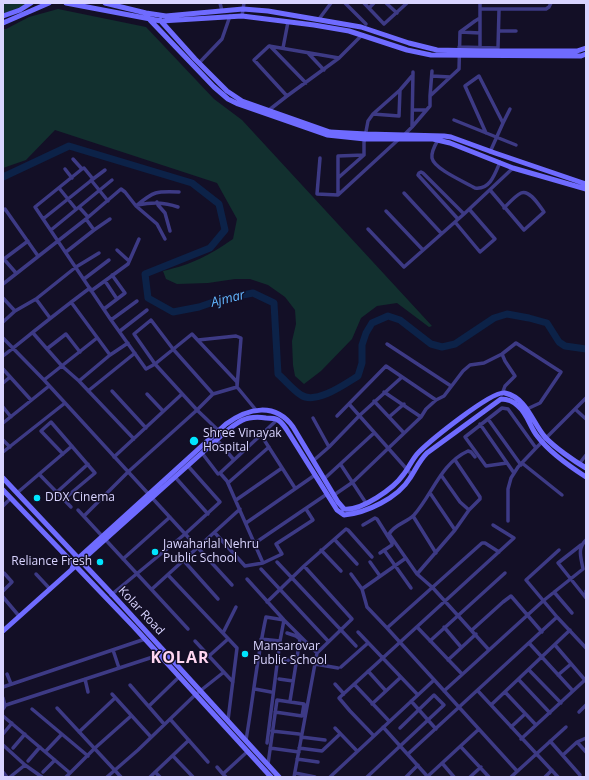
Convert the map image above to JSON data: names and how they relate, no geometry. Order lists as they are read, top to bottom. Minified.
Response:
{"streets":{"street":["Kolar Road"]},"districts":["KOLAR"],"water":["Ajmar"],"places":["Shree Vinayak Hospital","DDX Cinema","Jawaharlal Nehru Public School","Reliance Fresh","Mansarovar Public School"]}
